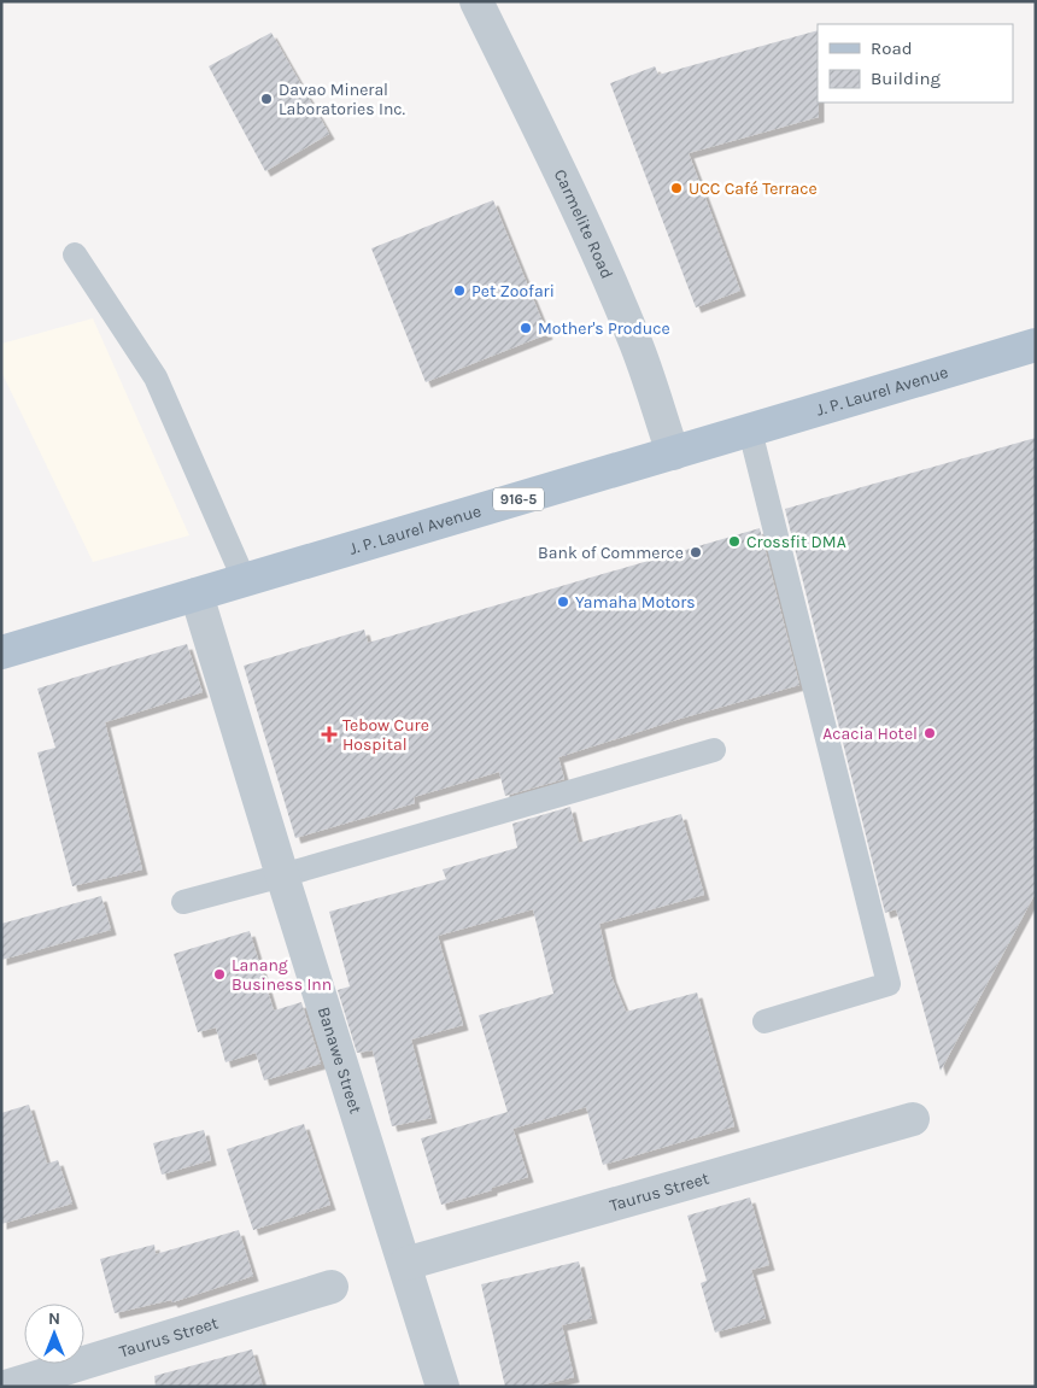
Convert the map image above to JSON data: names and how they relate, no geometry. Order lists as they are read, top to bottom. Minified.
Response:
{"streets":{"main road":["J. P. Laurel Avenue","916-5"],"street":["Carmelite Road","Banawe Street","Taurus Street"]},"crossings":[["Carmelite Road","J. P. Laurel Avenue"],["J. P. Laurel Avenue","Banawe Street"],["Banawe Street","Taurus Street"]],"places":{"other":["Davao Mineral Laboratories Inc.","UCC Café Terrace","Pet Zoofari","Mother's Produce","Crossfit DMA","Bank of Commerce","Yamaha Motors","Acacia Hotel","Lanang Business Inn"],"health":["Tebow Cure Hospital"]},"legend":["Road","Building"],"north":"top"}
